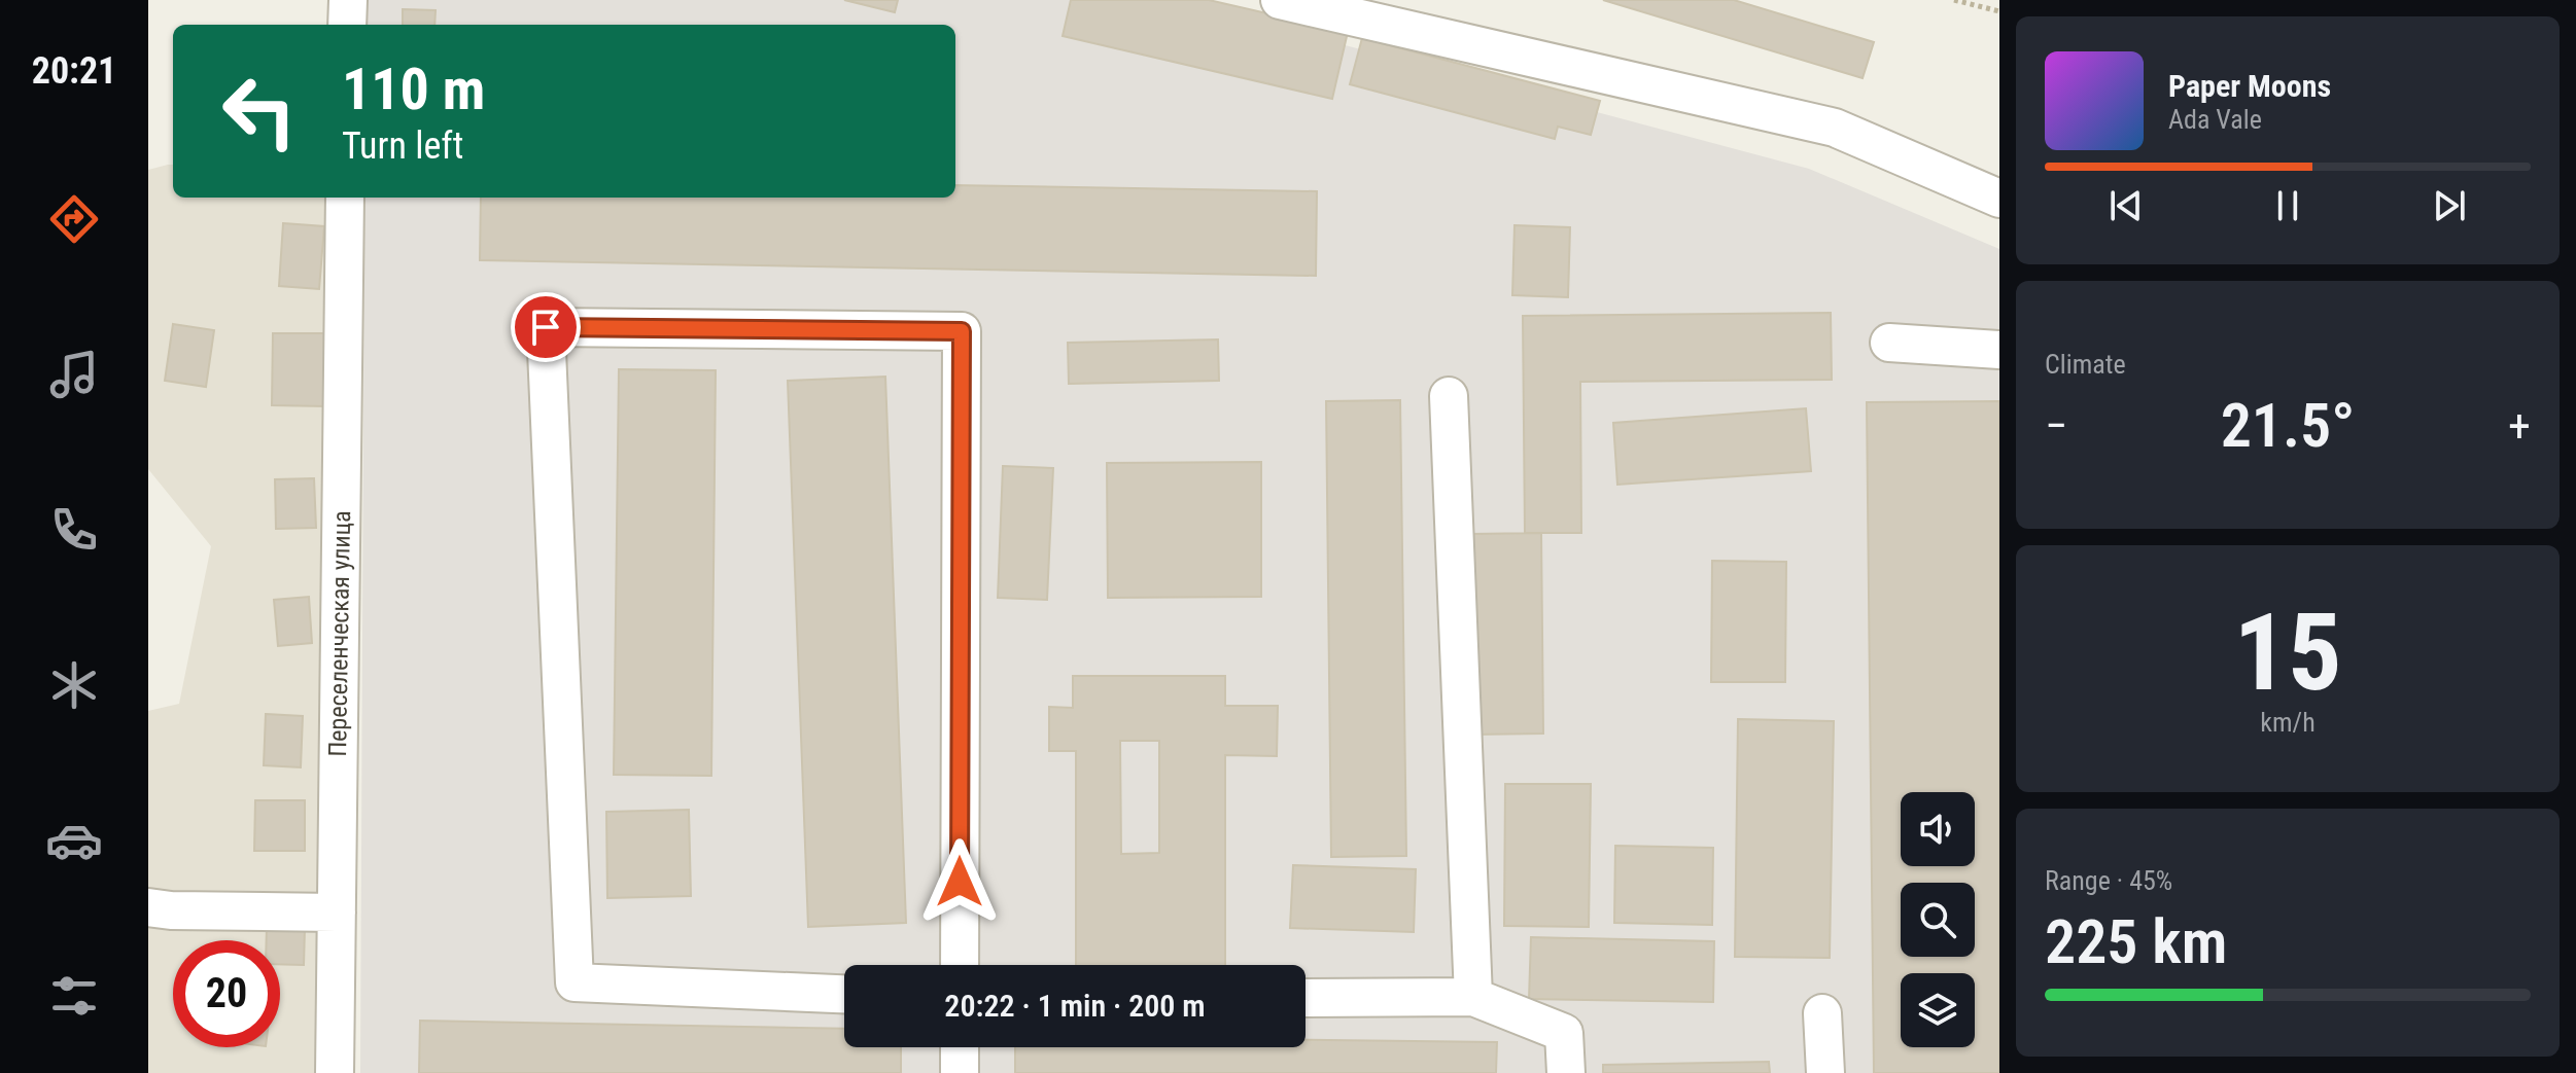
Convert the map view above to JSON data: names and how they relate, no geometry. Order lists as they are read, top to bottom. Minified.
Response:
{"streets":{"street":["Переселенческая улица"]},"page":{"tabs":"20:21","turn":["110 m","Turn left"],"song":["Paper Moons","Ada Vale"],"tile":["Climate",["15","km/h"],["Range · 45%","225 km"]],"heat":["−","21.5°","+"],"limit":"20","trip":"20:22 · 1 min · 200 m"}}
